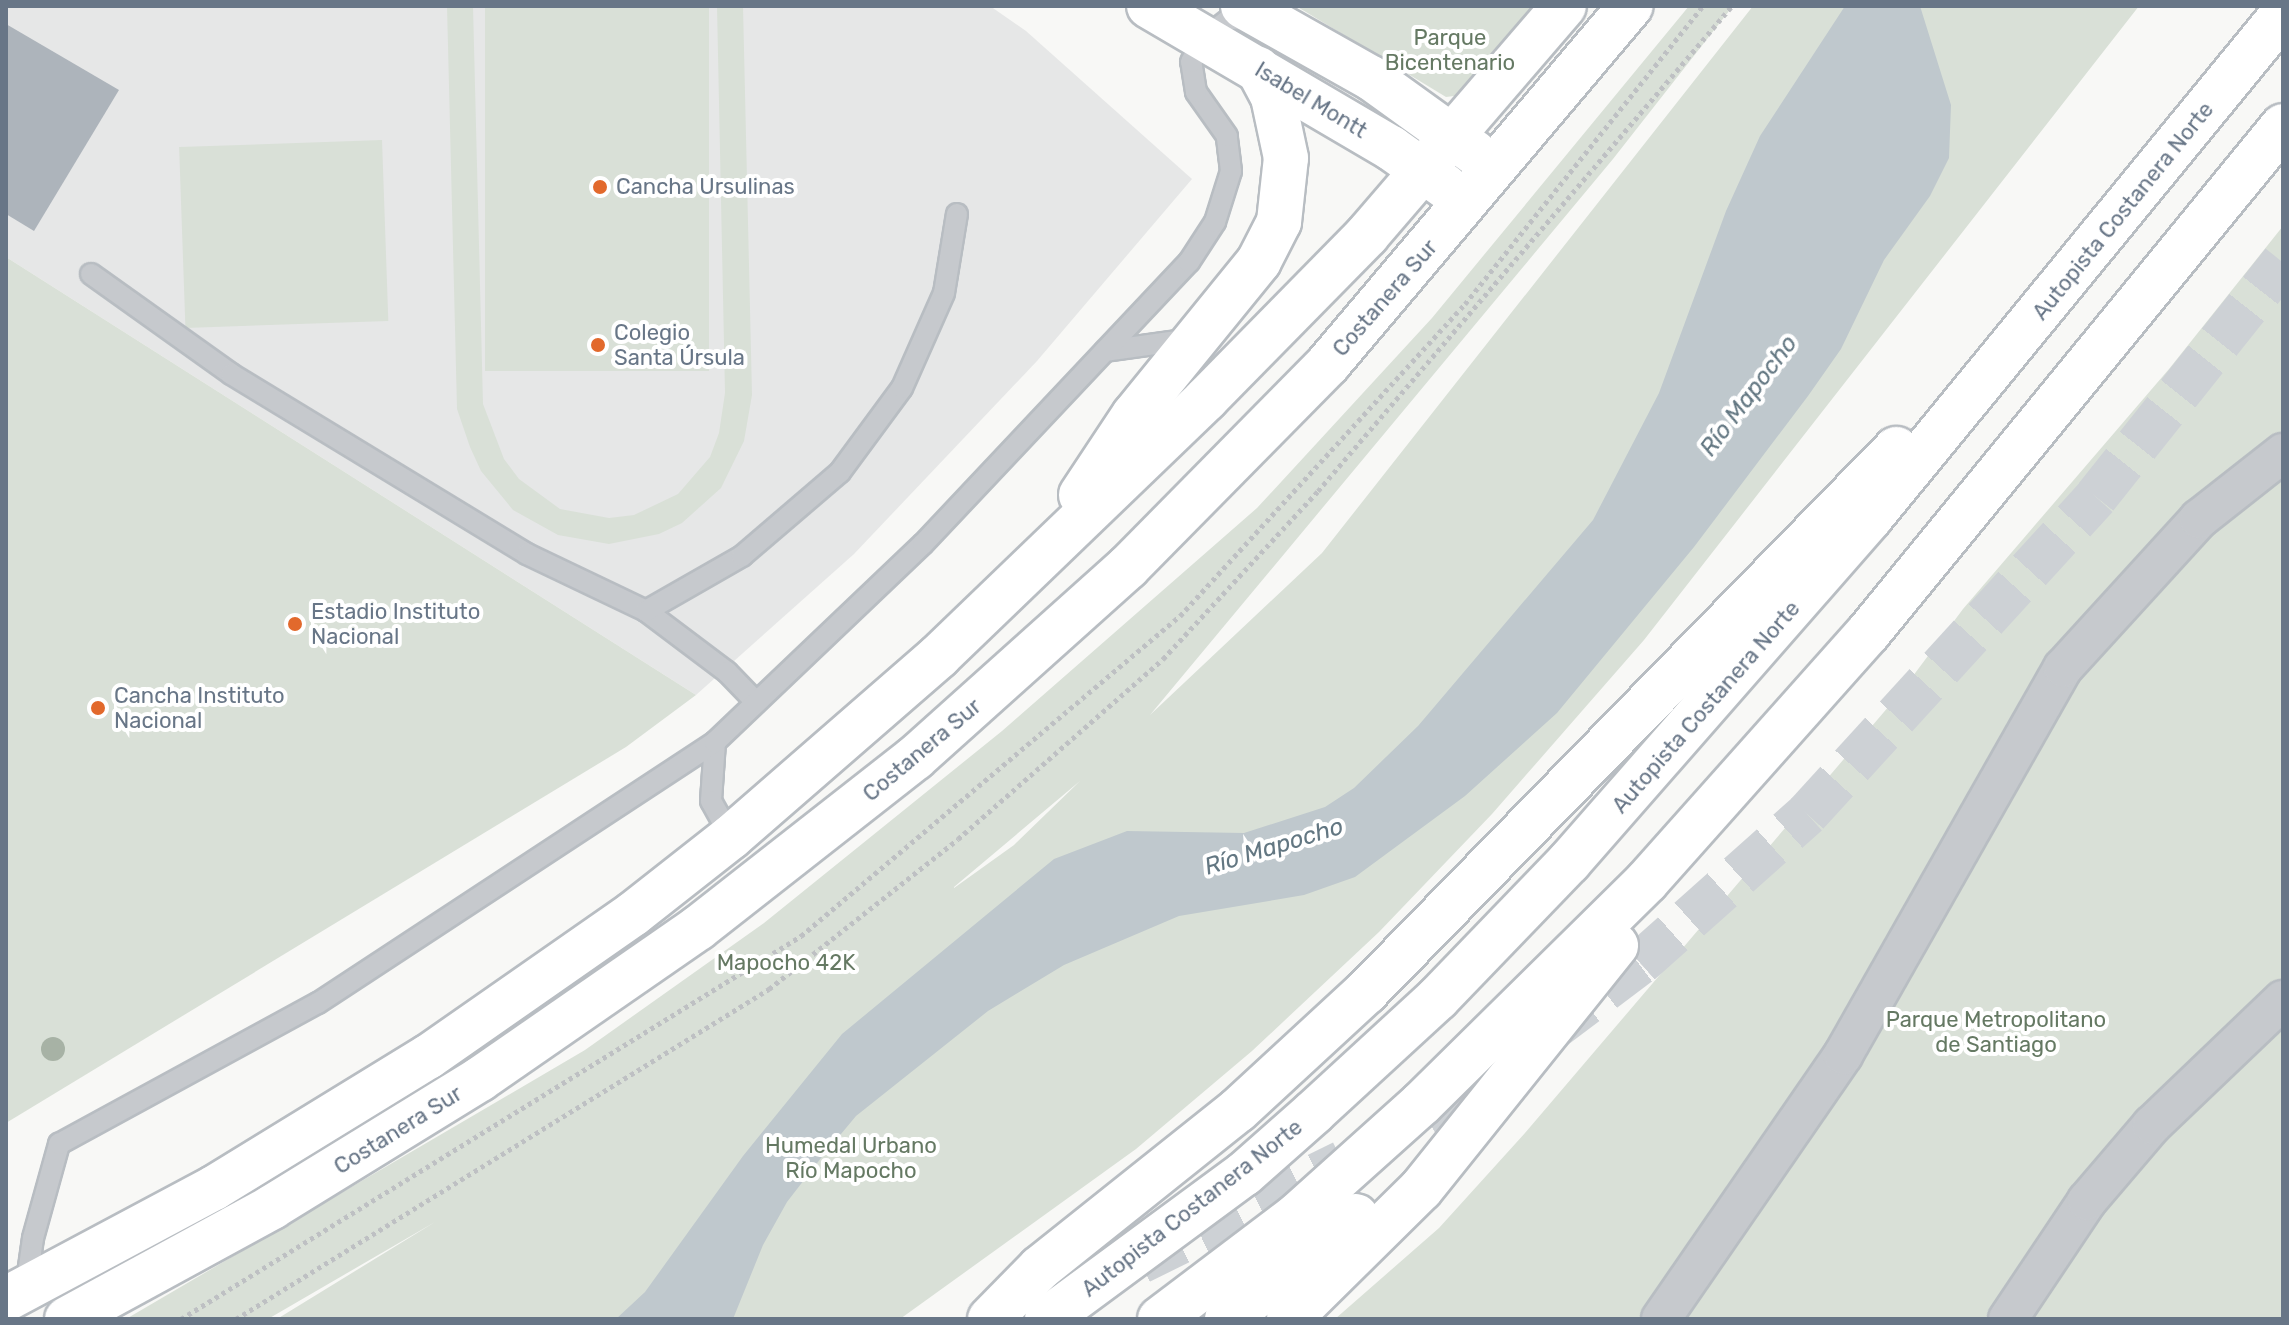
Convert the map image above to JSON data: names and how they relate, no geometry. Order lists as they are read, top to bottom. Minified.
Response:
{"streets":{"main road":["Isabel Montt","Autopista Costanera Norte","Costanera Sur"]},"crossings":[["Isabel Montt","Costanera Sur"]],"water":["Río Mapocho"],"parks":["Parque Bicentenario","Mapocho 42K","Parque Metropolitano de Santiago","Humedal Urbano Río Mapocho"],"places":["Cancha Ursulinas","Colegio Santa Úrsula","Estadio Instituto Nacional","Cancha Instituto Nacional"]}
